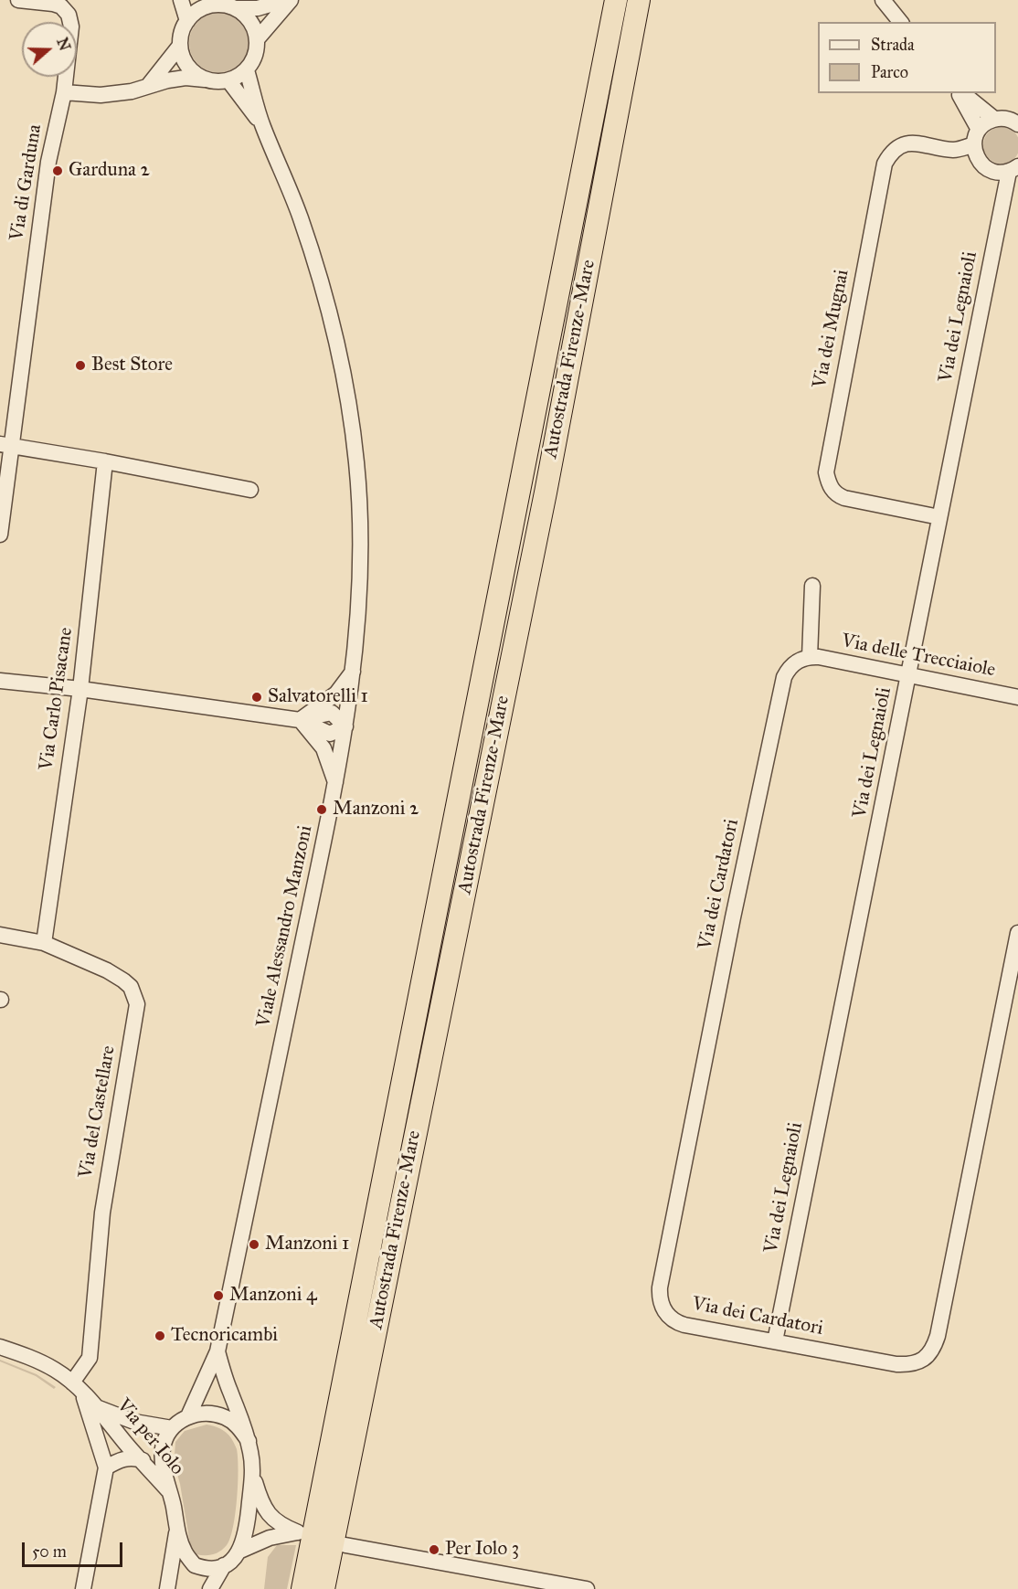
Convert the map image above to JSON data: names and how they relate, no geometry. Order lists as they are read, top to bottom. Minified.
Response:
{"streets":{"highway":["Autostrada Firenze-Mare"],"street":["Via di Garduna","Via dei Legnaioli","Via dei Mugnai","Via delle Trecciaiole","Via Carlo Pisacane","Via dei Cardatori","Viale Alessandro Manzoni","Via del Castellare","Via per Iolo"]},"crossings":[["Via dei Legnaioli","Via dei Mugnai"],["Via dei Legnaioli","Via delle Trecciaiole"],["Via dei Legnaioli","Via dei Cardatori"],["Via delle Trecciaiole","Via dei Cardatori"],["Via Carlo Pisacane","Via del Castellare"],["Via del Castellare","Via per Iolo"]],"places":["Garduna 2","Best Store","Salvatorelli 1","Manzoni 2","Manzoni 1","Manzoni 4","Tecnoricambi","Per Iolo 3"],"legend":["Strada","Parco"],"scale_bar":"50 m","north":"right"}
